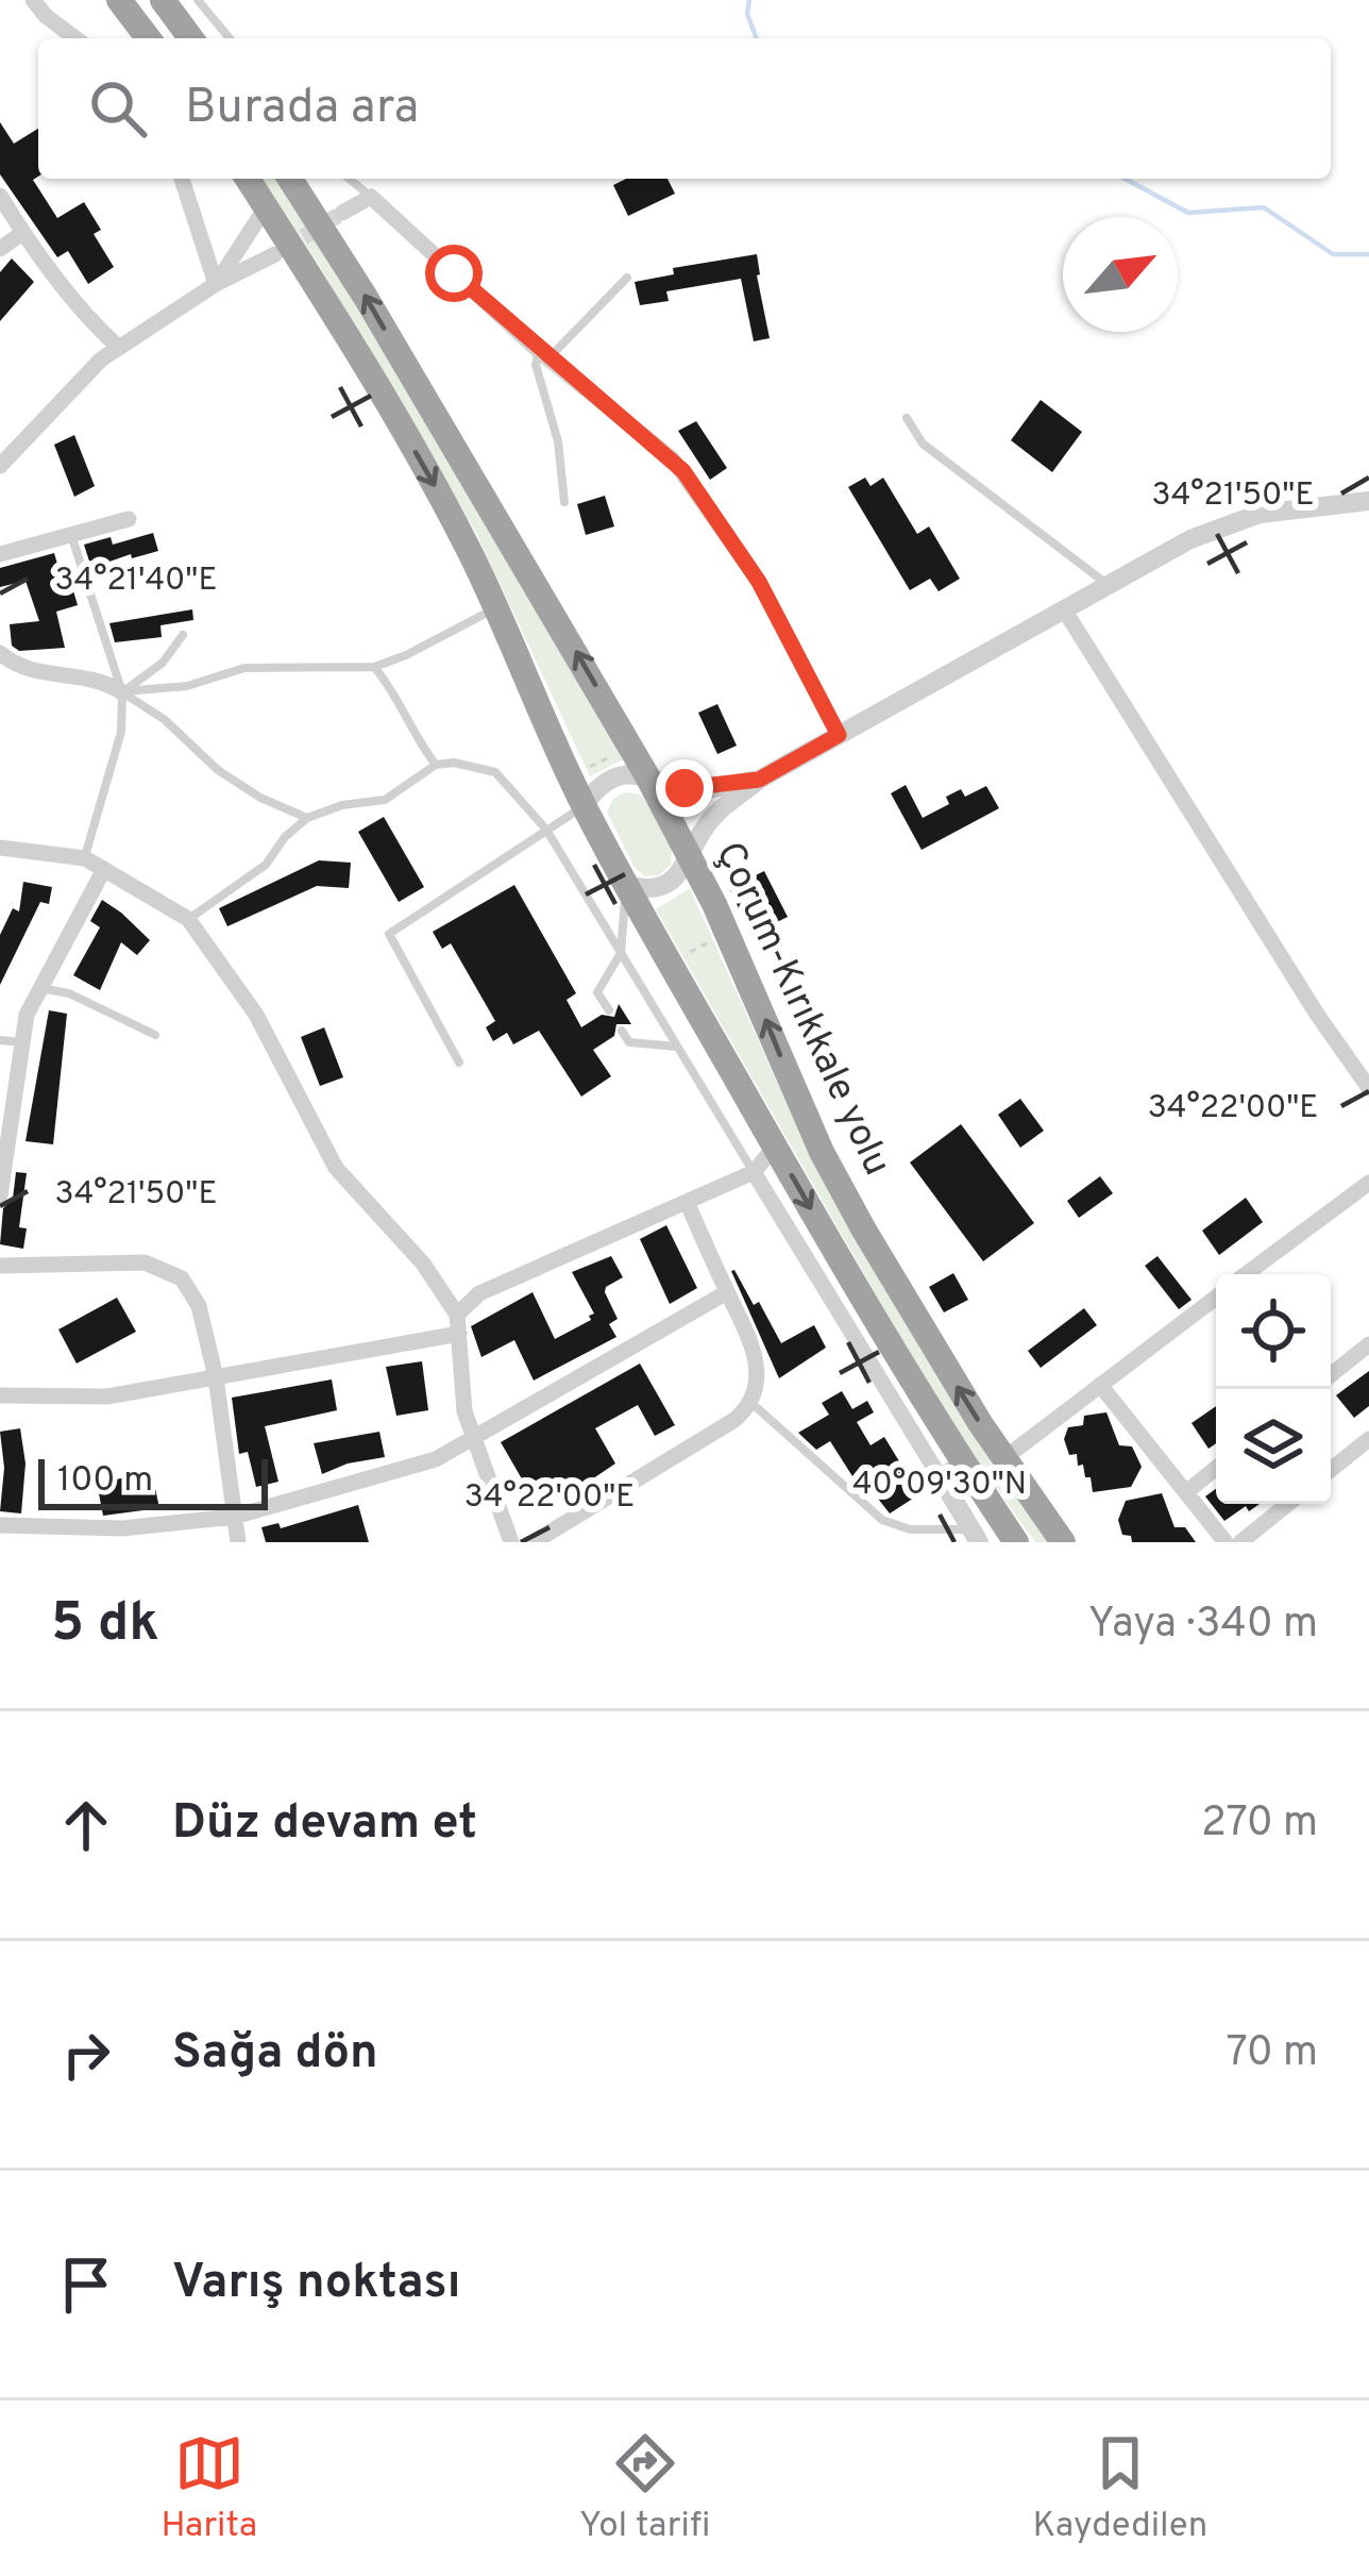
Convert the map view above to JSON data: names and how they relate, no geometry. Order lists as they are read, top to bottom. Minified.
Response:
{"streets":{"highway":["Çorum-Kırıkkale yolu"]},"scale_bar":"100 m","north":"top right","page":{"search":"Burada ara","scale":"100 m","heading":["5 dk","Yaya · 340 m"],"list":[["Düz devam et","270 m"],["Sağa dön","70 m"],"Varış noktası"],"nav":["Harita","Yol tarifi","Kaydedilen"]},"coordinates":["34°21'50\"E","34°21'40\"E","34°22'00\"E","40°09'30\"N"]}
